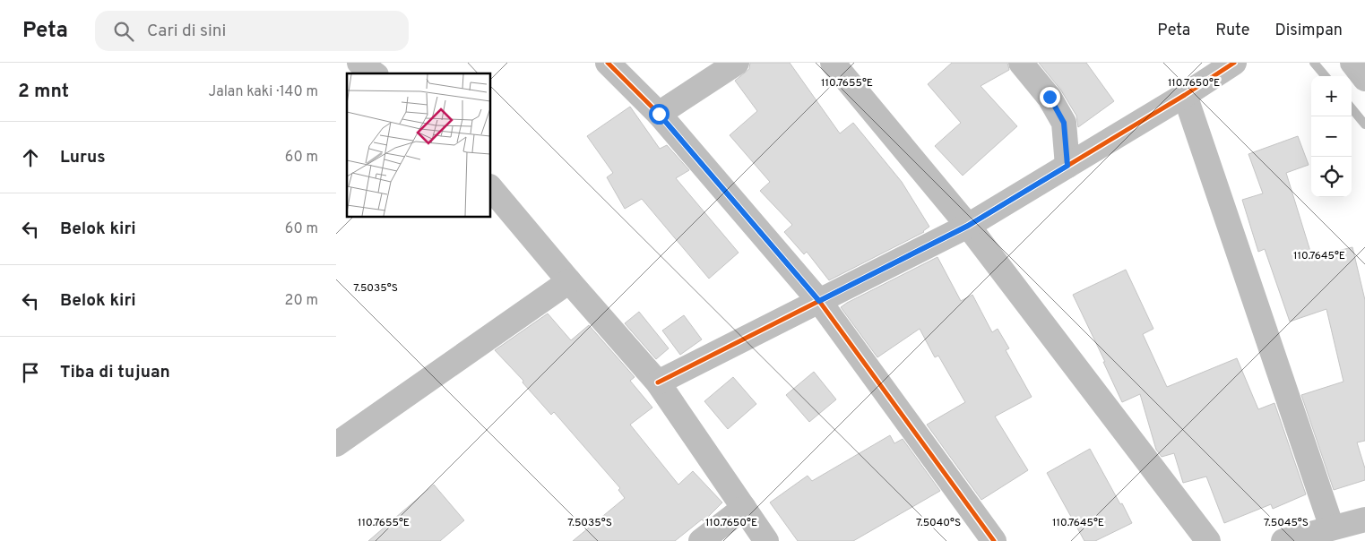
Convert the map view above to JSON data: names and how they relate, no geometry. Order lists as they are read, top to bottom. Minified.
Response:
{"page":{"header":"Peta","search":"Cari di sini","nav":["Peta","Rute","Disimpan"],"heading":["2 mnt","Jalan kaki · 140 m"],"map_buttons":["+","−"],"list":[["Lurus","60 m"],["Belok kiri","60 m"],["Belok kiri","20 m"],"Tiba di tujuan"]},"coordinates":["110.7655°E","110.7650°E","110.7645°E","7.5035°S","7.5040°S","7.5045°S"]}
